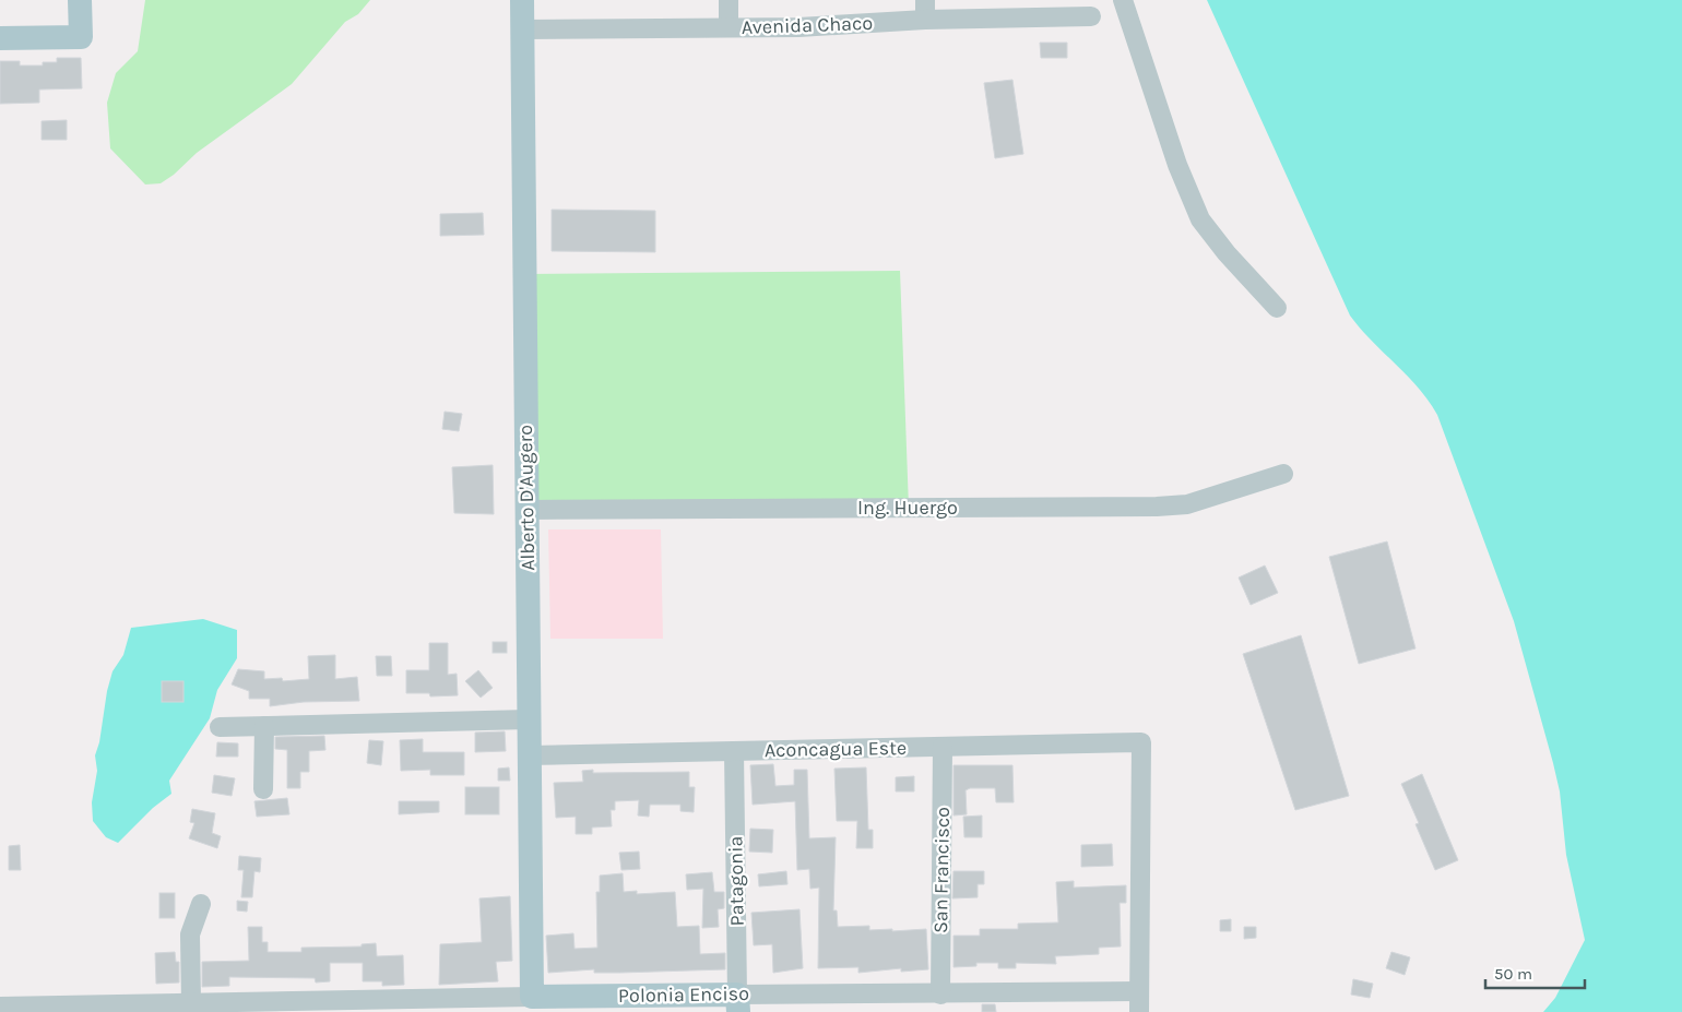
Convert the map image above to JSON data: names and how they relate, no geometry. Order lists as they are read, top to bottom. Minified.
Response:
{"streets":{"main road":["Alberto D'Augero","Polonia Enciso"],"street":["Avenida Chaco","Ing. Huergo","Aconcagua Este","San Francisco","Patagonia"]},"crossings":[["Avenida Chaco","Alberto D'Augero"],["Alberto D'Augero","Ing. Huergo"],["Alberto D'Augero","Aconcagua Este"],["Alberto D'Augero","Polonia Enciso"],["Aconcagua Este","San Francisco"],["Aconcagua Este","Patagonia"],["Aconcagua Este","Polonia Enciso"],["San Francisco","Polonia Enciso"],["Patagonia","Polonia Enciso"]],"scale_bar":"50 m"}
